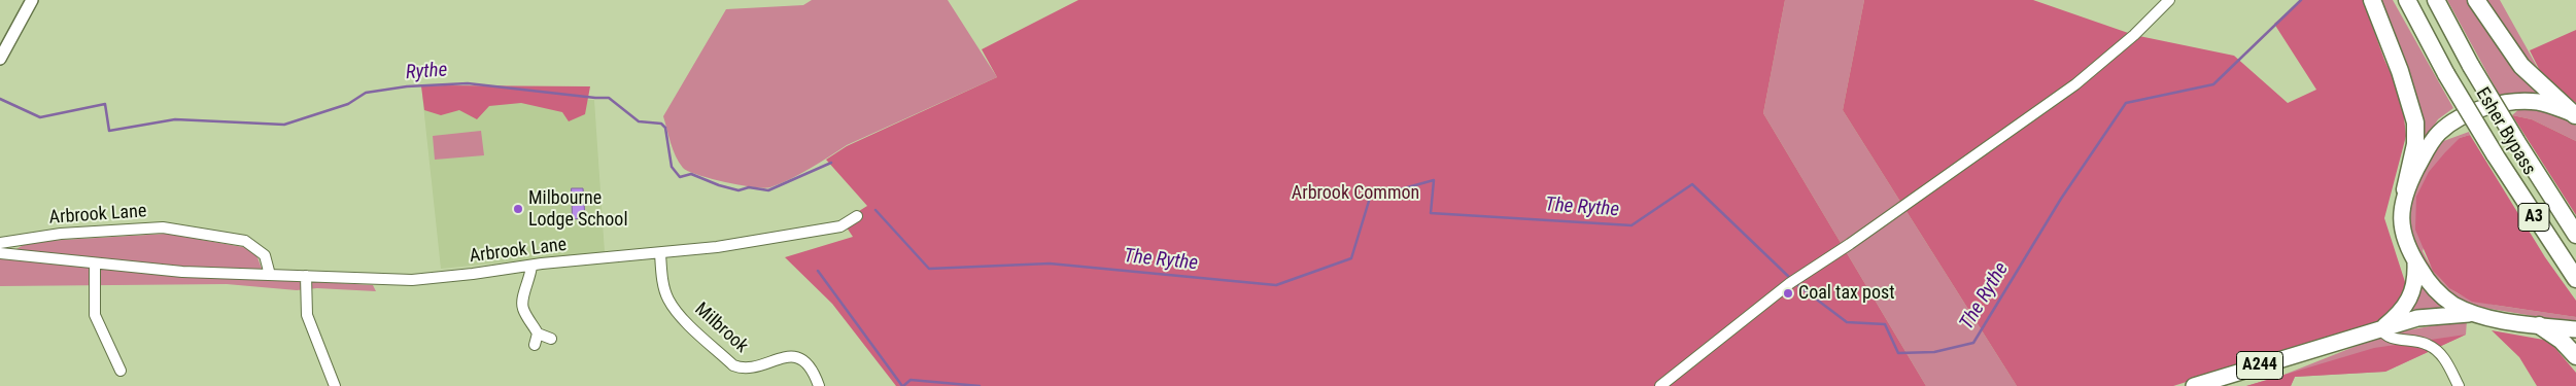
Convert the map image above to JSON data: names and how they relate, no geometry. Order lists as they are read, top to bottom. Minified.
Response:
{"streets":{"highway":["Esher Bypass","A3"],"main road":["A244"],"street":["Arbrook Lane","Milbrook"]},"crossings":[["Arbrook Lane","Milbrook"]],"water":["Rythe","The Rythe"],"parks":["Arbrook Common"],"places":["Milbourne Lodge School","Coal tax post"]}
